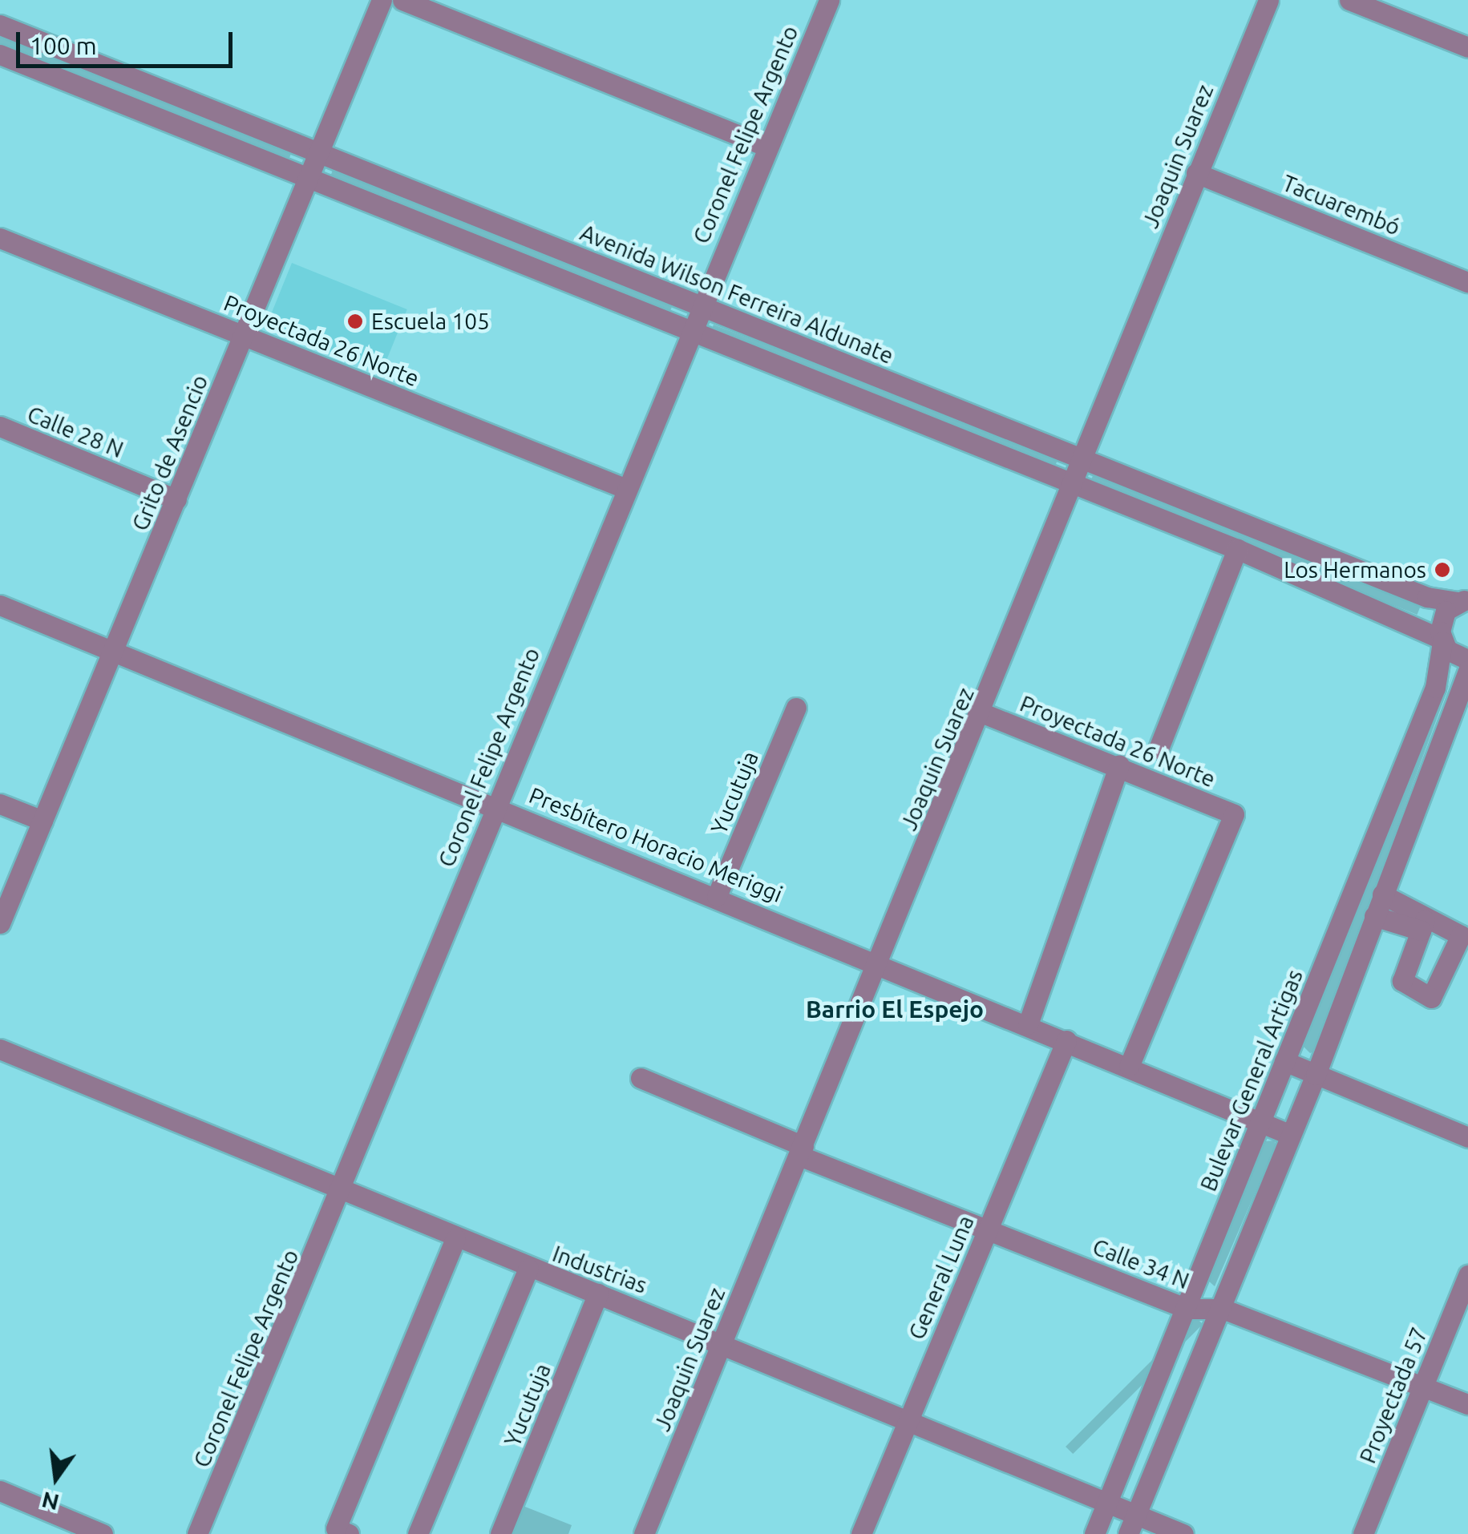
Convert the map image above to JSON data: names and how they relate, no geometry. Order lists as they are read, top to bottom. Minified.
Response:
{"streets":{"street":["Coronel Felipe Argento","Joaquin Suarez","Tacuarembó","Avenida Wilson Ferreira Aldunate","Proyectada 26 Norte","Calle 28 N","Grito de Asencio","Yucutuja","Presbítero Horacio Meriggi","Bulevar General Artigas","Calle 34 N","Industrias","General Luna","Proyectada 57"]},"crossings":[["Coronel Felipe Argento","Avenida Wilson Ferreira Aldunate"],["Coronel Felipe Argento","Proyectada 26 Norte"],["Coronel Felipe Argento","Presbítero Horacio Meriggi"],["Coronel Felipe Argento","Industrias"],["Joaquin Suarez","Tacuarembó"],["Joaquin Suarez","Avenida Wilson Ferreira Aldunate"],["Joaquin Suarez","Proyectada 26 Norte"],["Joaquin Suarez","Presbítero Horacio Meriggi"],["Joaquin Suarez","Calle 34 N"],["Joaquin Suarez","Industrias"],["Avenida Wilson Ferreira Aldunate","Grito de Asencio"],["Avenida Wilson Ferreira Aldunate","Bulevar General Artigas"],["Proyectada 26 Norte","Grito de Asencio"],["Proyectada 26 Norte","Presbítero Horacio Meriggi"],["Calle 28 N","Grito de Asencio"],["Grito de Asencio","Presbítero Horacio Meriggi"],["Yucutuja","Presbítero Horacio Meriggi"],["Yucutuja","Industrias"],["Presbítero Horacio Meriggi","Bulevar General Artigas"],["Presbítero Horacio Meriggi","General Luna"],["Bulevar General Artigas","Calle 34 N"],["Bulevar General Artigas","Industrias"],["Calle 34 N","General Luna"],["Calle 34 N","Proyectada 57"],["Industrias","General Luna"]],"districts":["Barrio El Espejo"],"places":["Escuela 105","Los Hermanos"],"scale_bar":"100 m","north":"bottom"}
